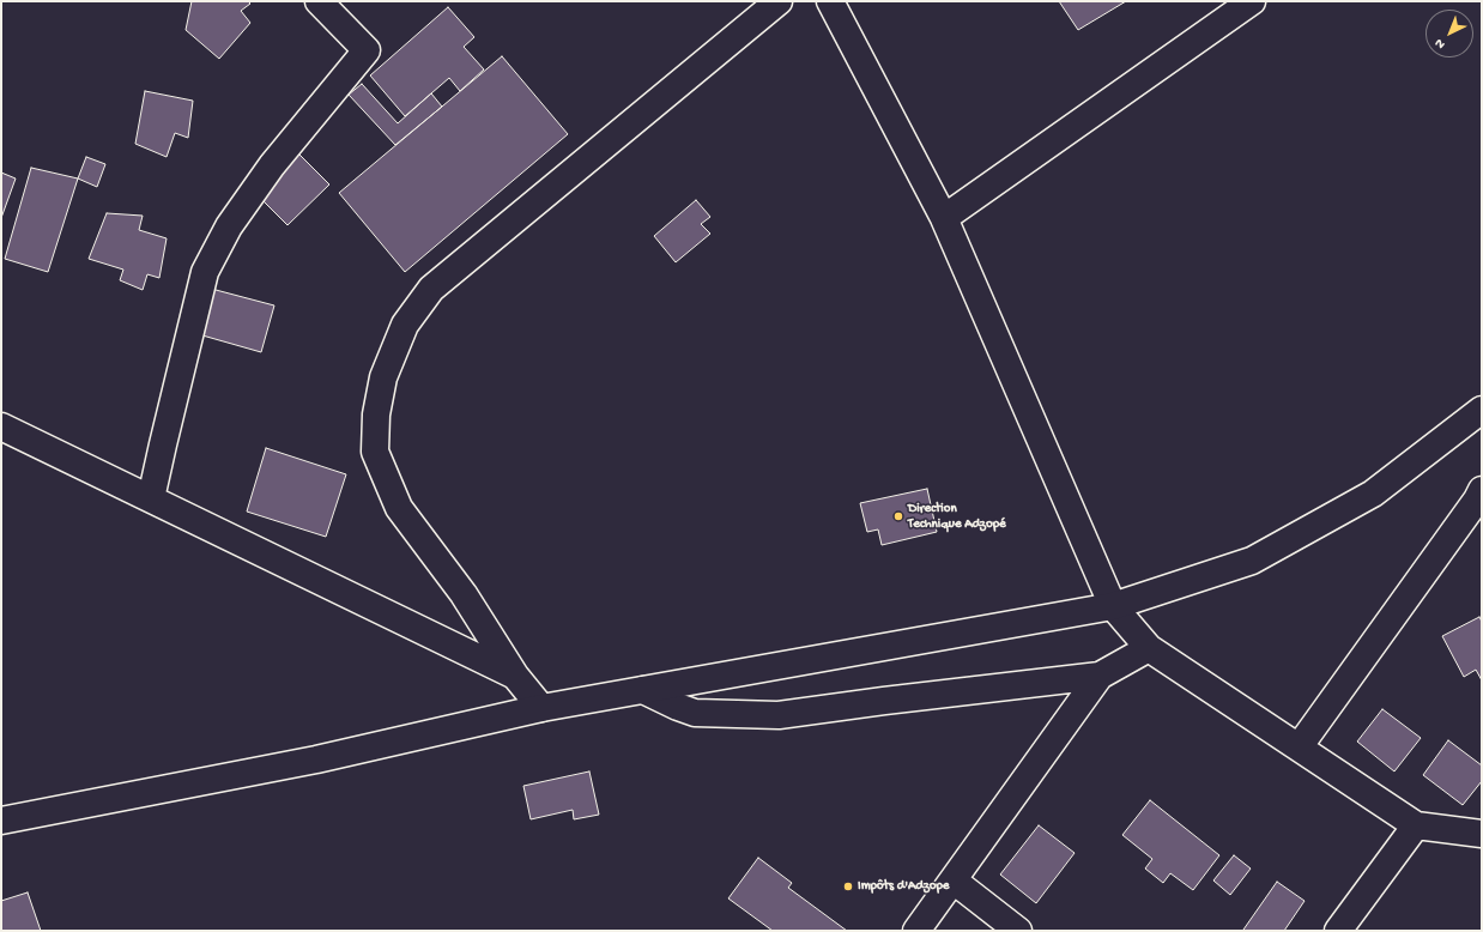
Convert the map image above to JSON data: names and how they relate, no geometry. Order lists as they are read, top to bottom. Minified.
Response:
{"places":["Direction Technique Adzopé","Impôts d'Adzope"],"north":"bottom left"}
